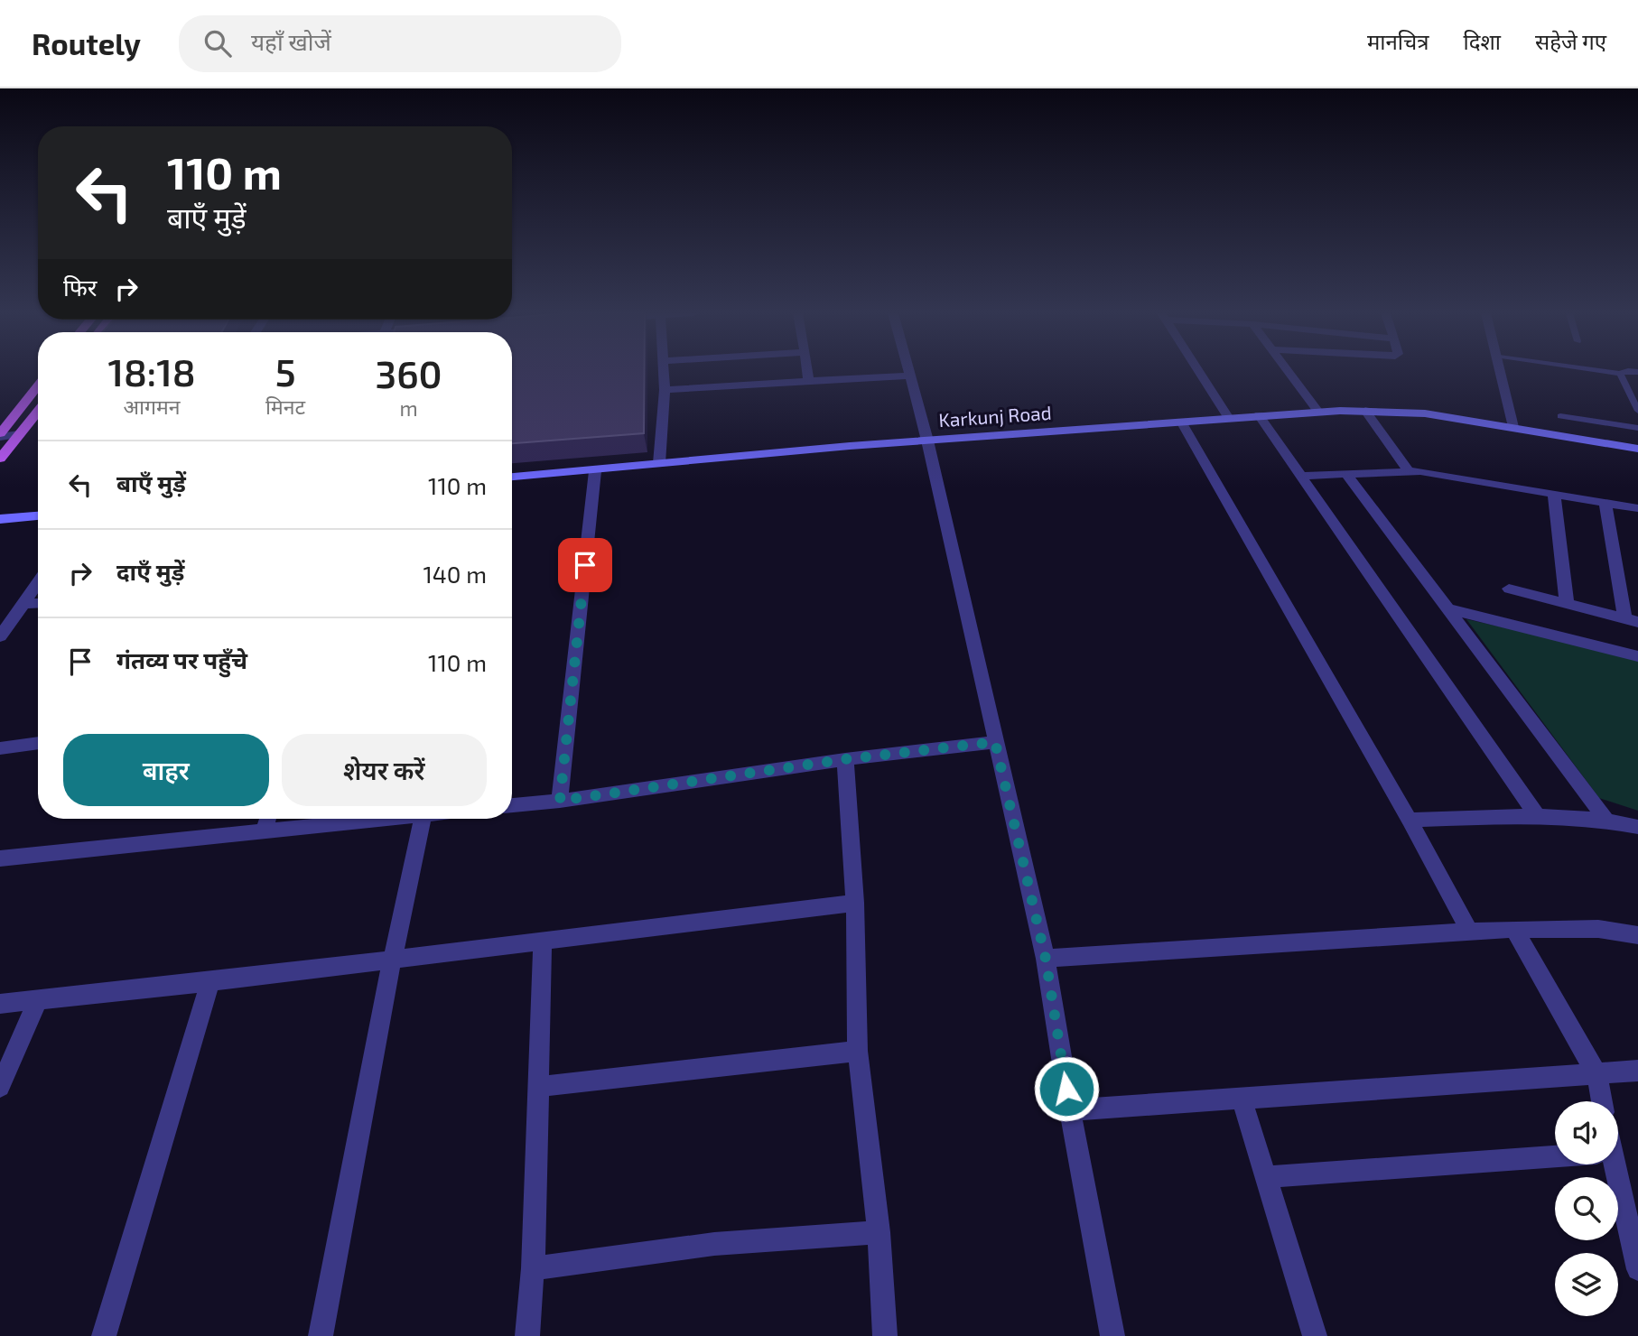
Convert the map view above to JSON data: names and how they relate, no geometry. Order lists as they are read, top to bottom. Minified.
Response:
{"streets":{"street":["Karkunj Road"]},"page":{"header":"Routely","search":"यहाँ खोजें","nav":["मानचित्र","दिशा","सहेजे गए"],"turn":["110 m","बाएँ मुड़ें"],"then":"फिर","eta":["18:18","आगमन","5","मिनट","360","m"],"list":[{"name":"बाएँ मुड़ें","value":"110 m"},{"name":"दाएँ मुड़ें","value":"140 m"},{"name":"गंतव्य पर पहुँचे","value":"110 m"}],"buttons":["बाहर","शेयर करें"]}}
